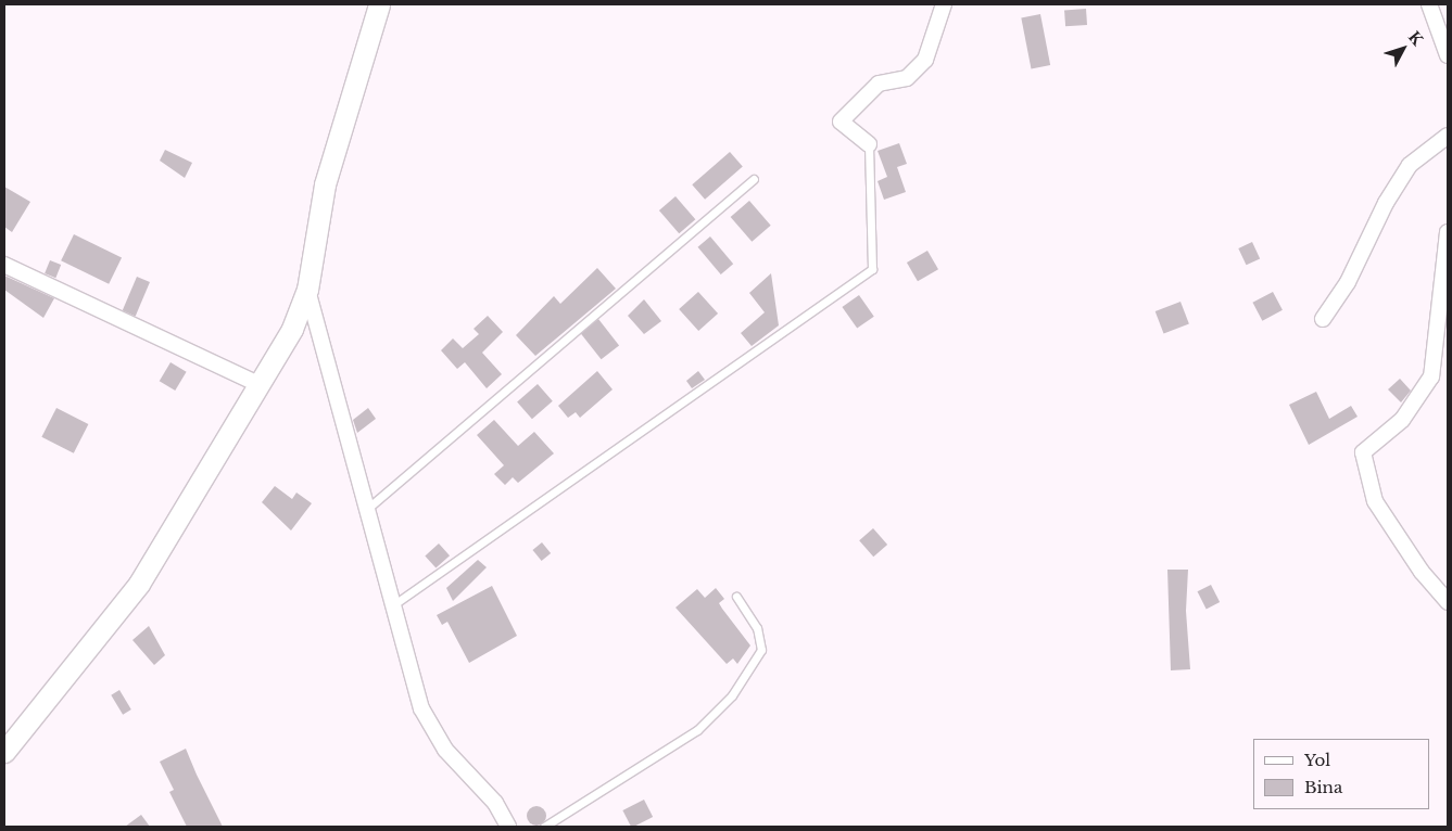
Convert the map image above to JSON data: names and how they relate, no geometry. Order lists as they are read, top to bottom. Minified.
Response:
{"legend":["Yol","Bina"],"north":"top right"}
